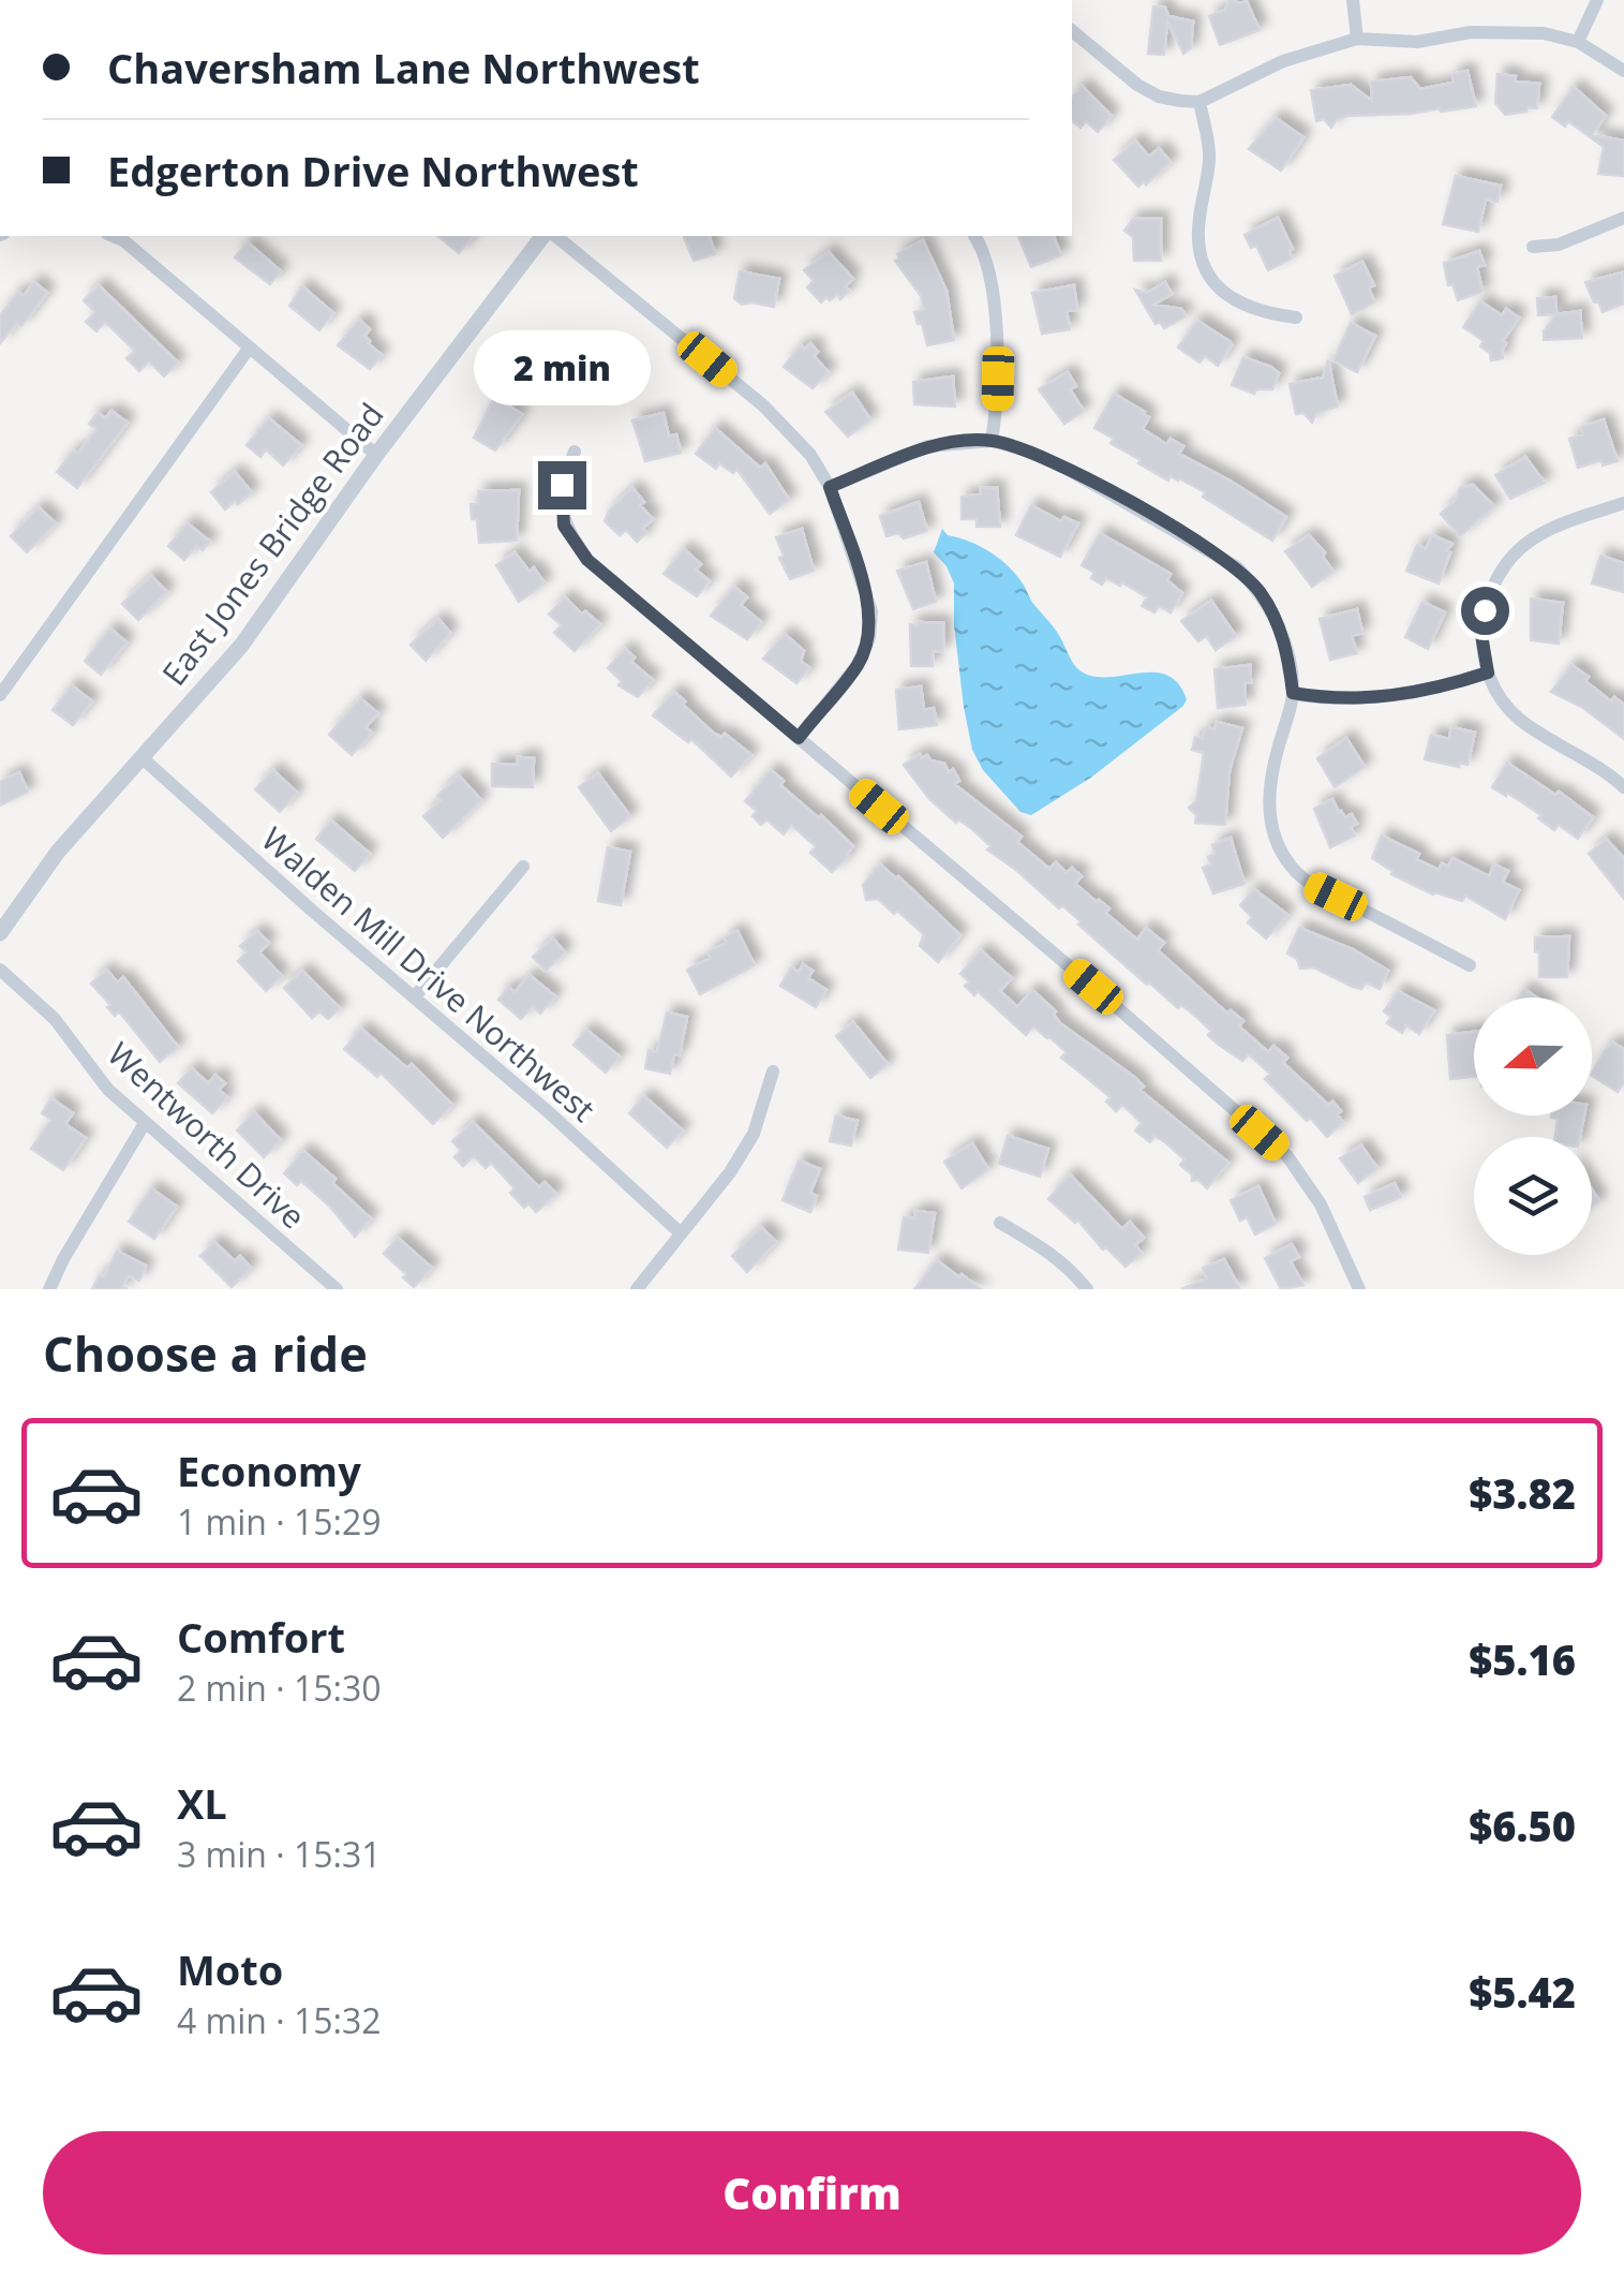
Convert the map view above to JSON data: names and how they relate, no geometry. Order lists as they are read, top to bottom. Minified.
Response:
{"streets":{"street":["East Jones Bridge Road","Walden Mill Drive Northwest","Wentworth Drive"]},"crossings":[["East Jones Bridge Road","Walden Mill Drive Northwest"]],"north":"left","page":{"banner":["Chaversham Lane Northwest","Edgerton Drive Northwest"],"bubble":"2 min","heading":"Choose a ride","list":[{"name":"Economy","note":"1 min · 15:29","value":"$3.82"},{"name":"Comfort","note":"2 min · 15:30","value":"$5.16"},{"name":"XL","note":"3 min · 15:31","value":"$6.50"},{"name":"Moto","note":"4 min · 15:32","value":"$5.42"}],"buttons":"Confirm"}}
